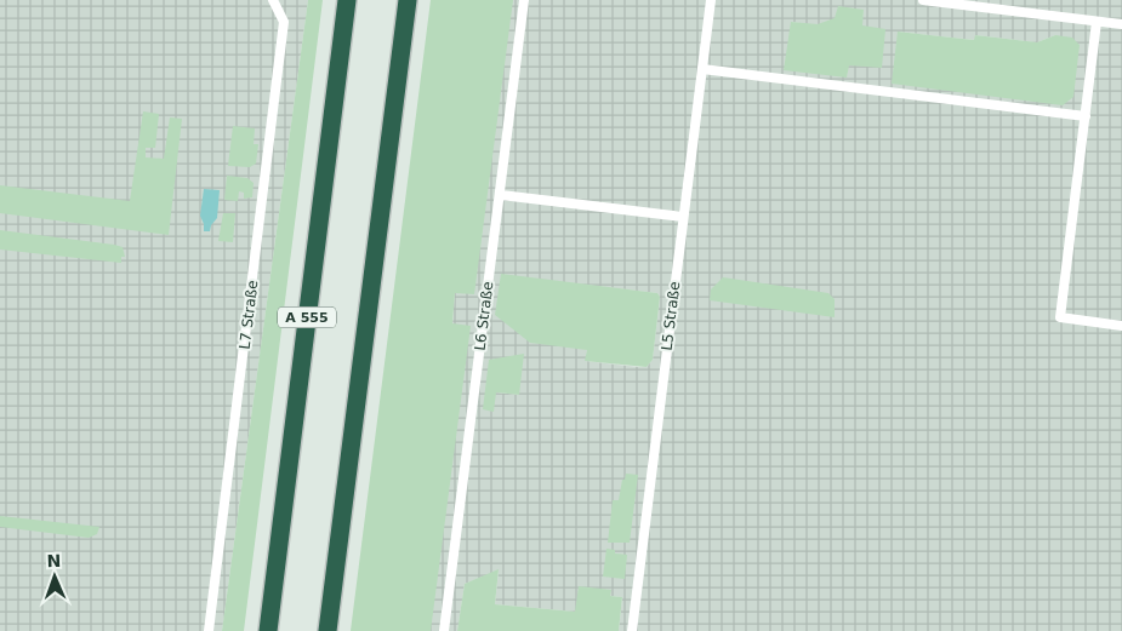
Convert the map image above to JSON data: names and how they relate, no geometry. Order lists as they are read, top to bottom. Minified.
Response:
{"streets":{"highway":["A 555"],"lane":["L7 Straße","L6 Straße","L5 Straße"]},"north":"top"}
